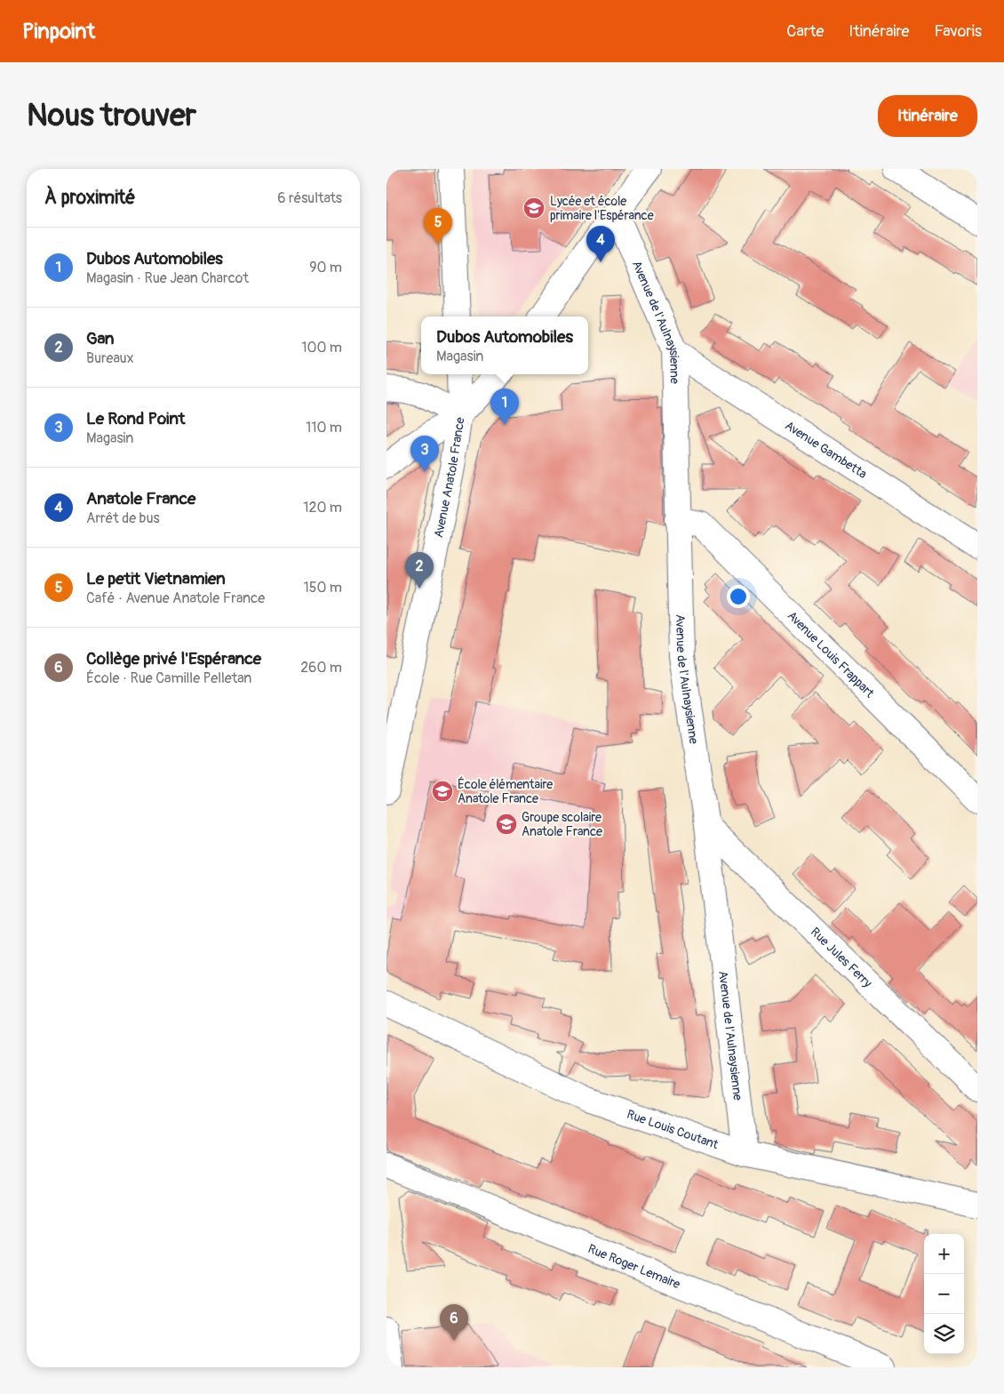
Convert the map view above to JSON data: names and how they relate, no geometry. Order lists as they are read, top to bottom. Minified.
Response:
{"streets":{"street":["Avenue de l'Aulnaysienne","Avenue Gambetta","Avenue Anatole France","Avenue Louis Frappart","Rue Jules Ferry","Rue Louis Coutant","Rue Roger Lemaire"]},"crossings":[["Avenue de l'Aulnaysienne","Avenue Gambetta"],["Avenue de l'Aulnaysienne","Avenue Louis Frappart"],["Avenue de l'Aulnaysienne","Rue Jules Ferry"],["Avenue de l'Aulnaysienne","Rue Louis Coutant"]],"places":{"school or university":["Lycée et école primaire l'Espérance","École élémentaire Anatole France","Groupe scolaire Anatole France"]},"page":{"header":"Pinpoint","nav":["Carte","Itinéraire","Favoris"],"buttons":"Itinéraire","title":"Nous trouver","heading":["À proximité","6 résultats"],"pins":["5","4","1","3","2","6"],"list":[{"mark":"1","name":"Dubos Automobiles","note":"Magasin · Rue Jean Charcot","value":"90 m"},{"mark":"2","name":"Gan","note":"Bureaux","value":"100 m"},{"mark":"3","name":"Le Rond Point","note":"Magasin","value":"110 m"},{"mark":"4","name":"Anatole France","note":"Arrêt de bus","value":"120 m"},{"mark":"5","name":"Le petit Vietnamien","note":"Café · Avenue Anatole France","value":"150 m"},{"mark":"6","name":"Collège privé l'Espérance","note":"École · Rue Camille Pelletan","value":"260 m"}],"popup":["Dubos Automobiles","Magasin"],"map_buttons":["+","−"]}}
